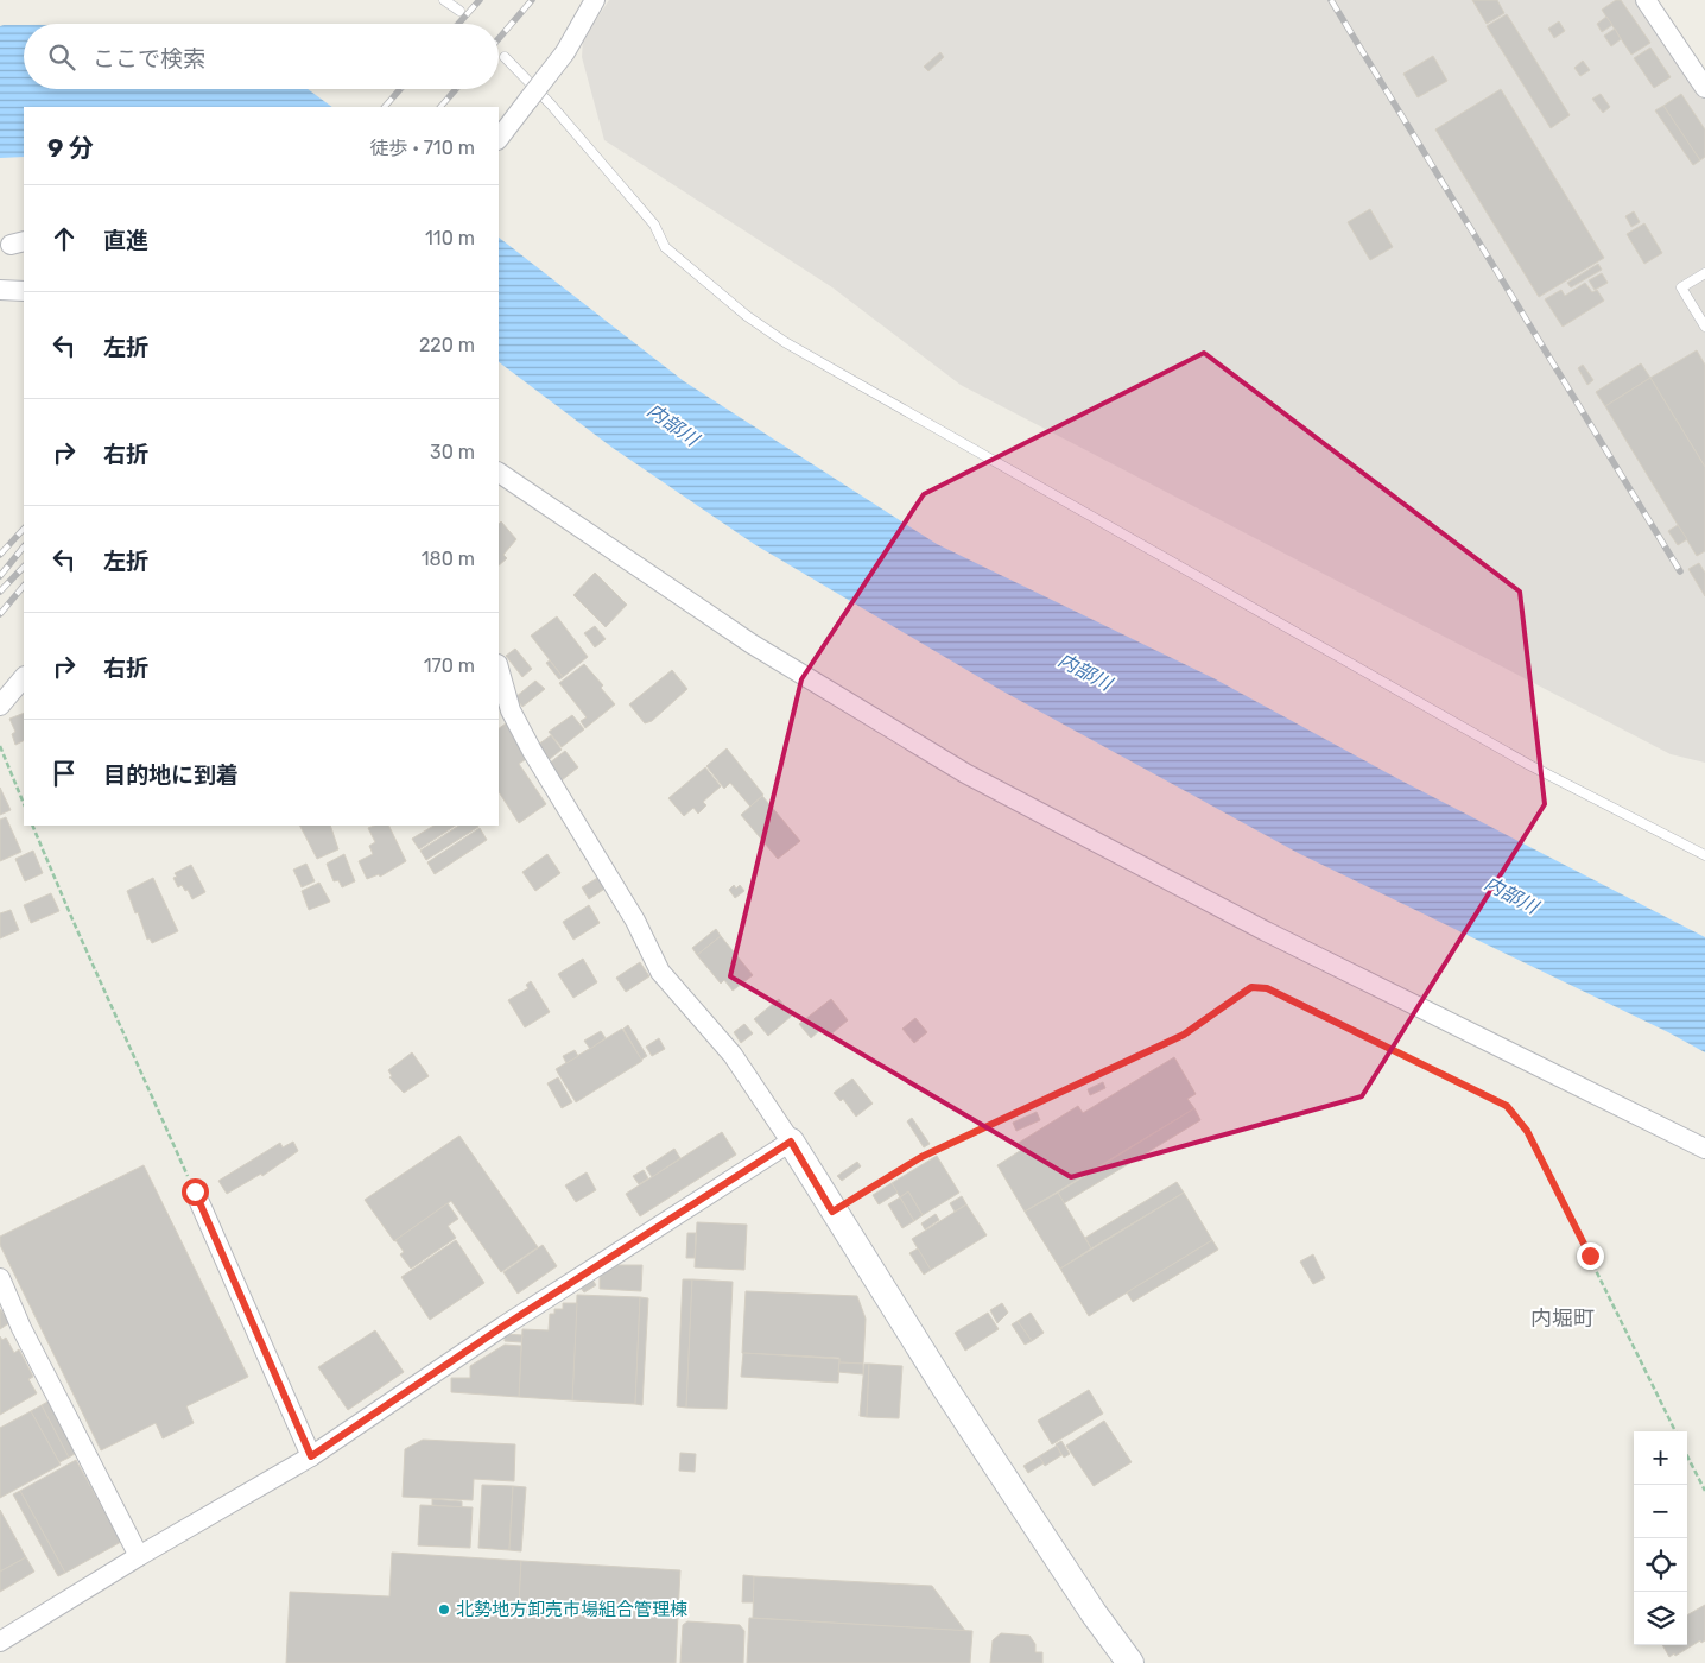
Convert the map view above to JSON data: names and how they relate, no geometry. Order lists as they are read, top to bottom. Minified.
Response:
{"districts":["内堀町"],"water":["内部川"],"places":["北勢地方卸売市場組合管理棟"],"page":{"search":"ここで検索","heading":["9 分","徒歩 · 710 m"],"list":[["直進","110 m"],["左折","220 m"],["右折","30 m"],["左折","180 m"],["右折","170 m"],"目的地に到着"],"map_buttons":["+","−"]}}
